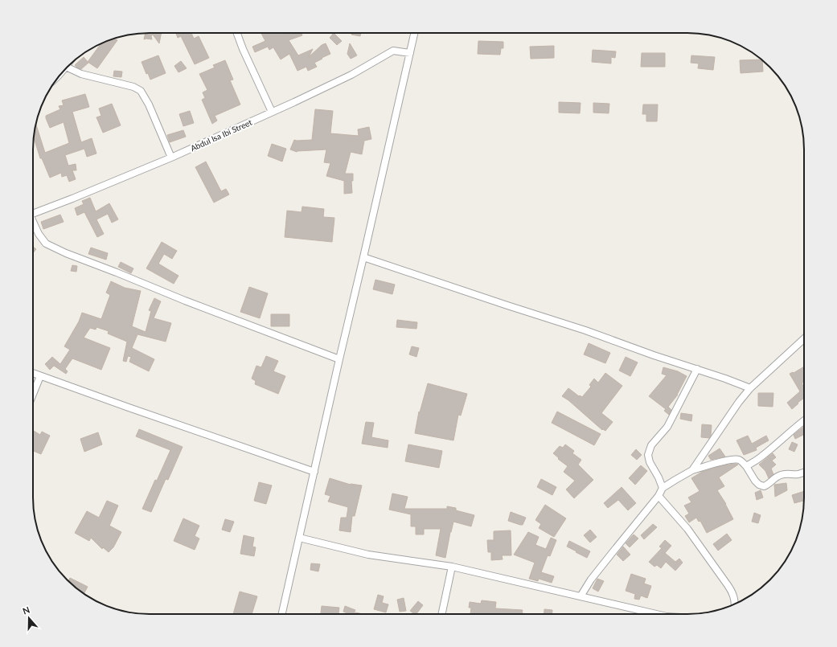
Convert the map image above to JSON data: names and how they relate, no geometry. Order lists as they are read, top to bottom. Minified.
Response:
{"streets":{"street":["Abdul Isa Ibi Street"]},"north":"top"}
